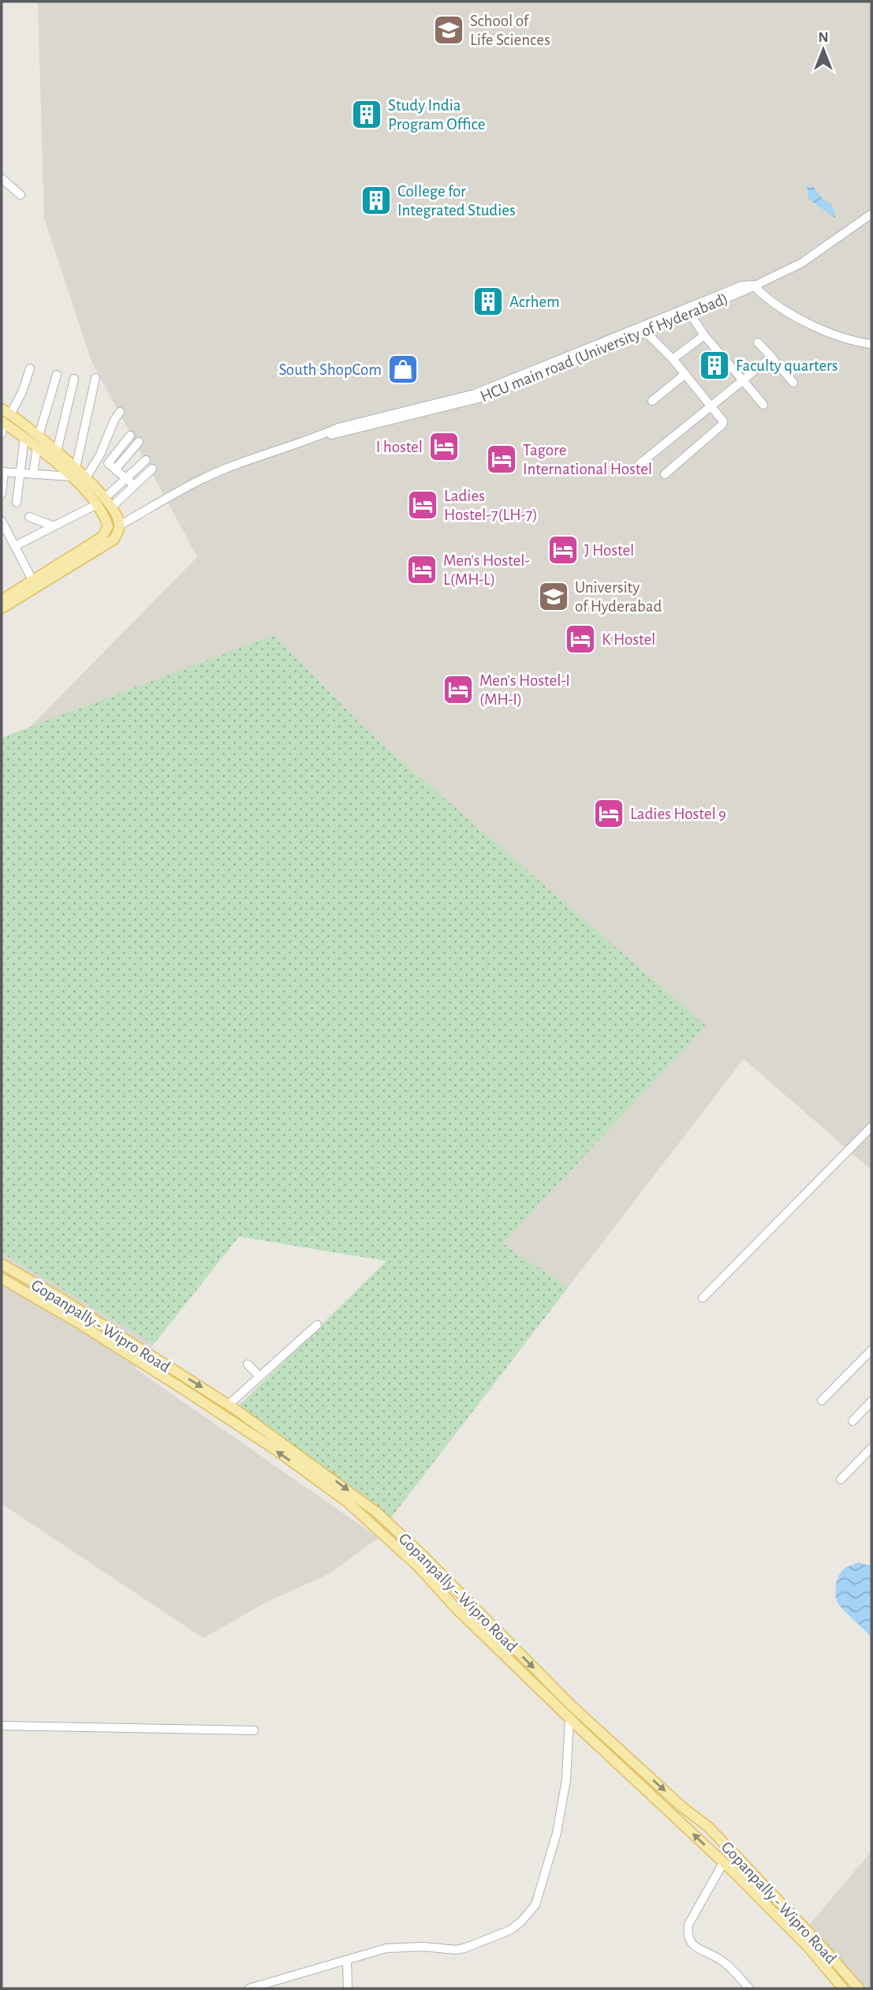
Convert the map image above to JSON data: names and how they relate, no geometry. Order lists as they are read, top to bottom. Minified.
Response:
{"streets":{"main road":["Gopanpally - Wipro Road"],"street":["HCU main road (University of Hyderabad)"]},"places":{"school or university":["School of Life Sciences","University of Hyderabad"],"building":["Study India Program Office","College for Integrated Studies","Acrhem","Faculty quarters"],"shop":["South ShopCom"],"hotel":["I hostel","Tagore International Hostel","Ladies Hostel-7(LH-7)","J Hostel","Men's Hostel- L(MH-L)","K Hostel","Men's Hostel-I (MH-I)","Ladies Hostel 9"]},"north":"top"}
